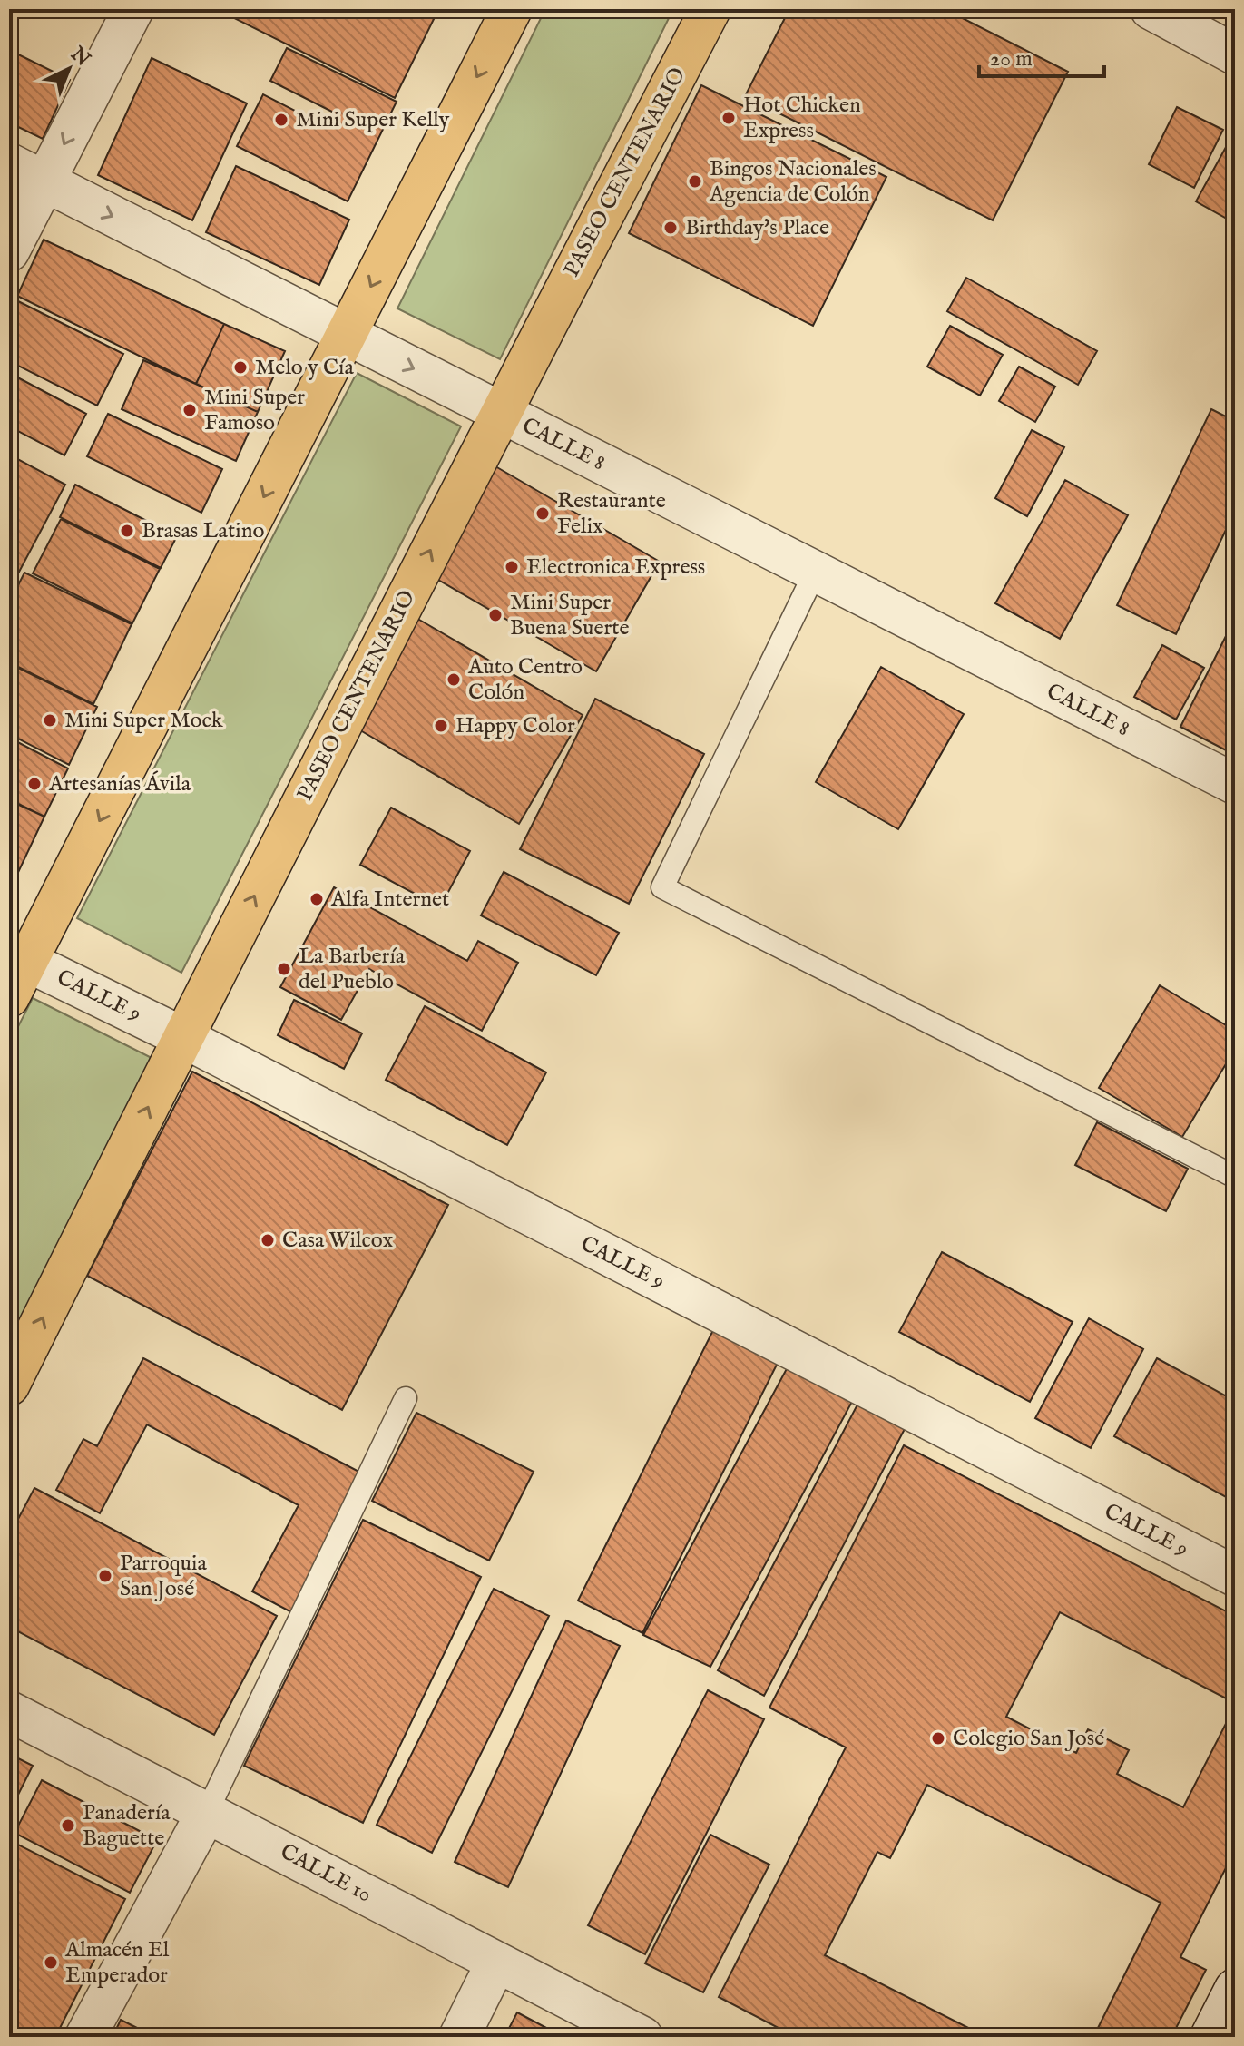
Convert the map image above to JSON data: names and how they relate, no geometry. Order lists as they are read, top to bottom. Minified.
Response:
{"streets":{"main road":["PASEO CENTENARIO"],"street":["CALLE 8","CALLE 9","CALLE 10"]},"crossings":[["PASEO CENTENARIO","CALLE 8"],["PASEO CENTENARIO","CALLE 9"]],"one_way":["CALLE 8"],"places":["Hot Chicken Express","Mini Super Kelly","Bingos Nacionales Agencia de Colón","Birthday's Place","Melo y Cía","Mini Super Famoso","Restaurante Felix","Brasas Latino","Electronica Express","Mini Super Buena Suerte","Auto Centro Colón","Mini Super Mock","Happy Color","Artesanías Ávila","Alfa Internet","La Barbería del Pueblo","Casa Wilcox","Parroquia San José","Colegio San José","Panadería Baguette","Almacén El Emperador"],"scale_bar":"20 m","north":"top right"}
